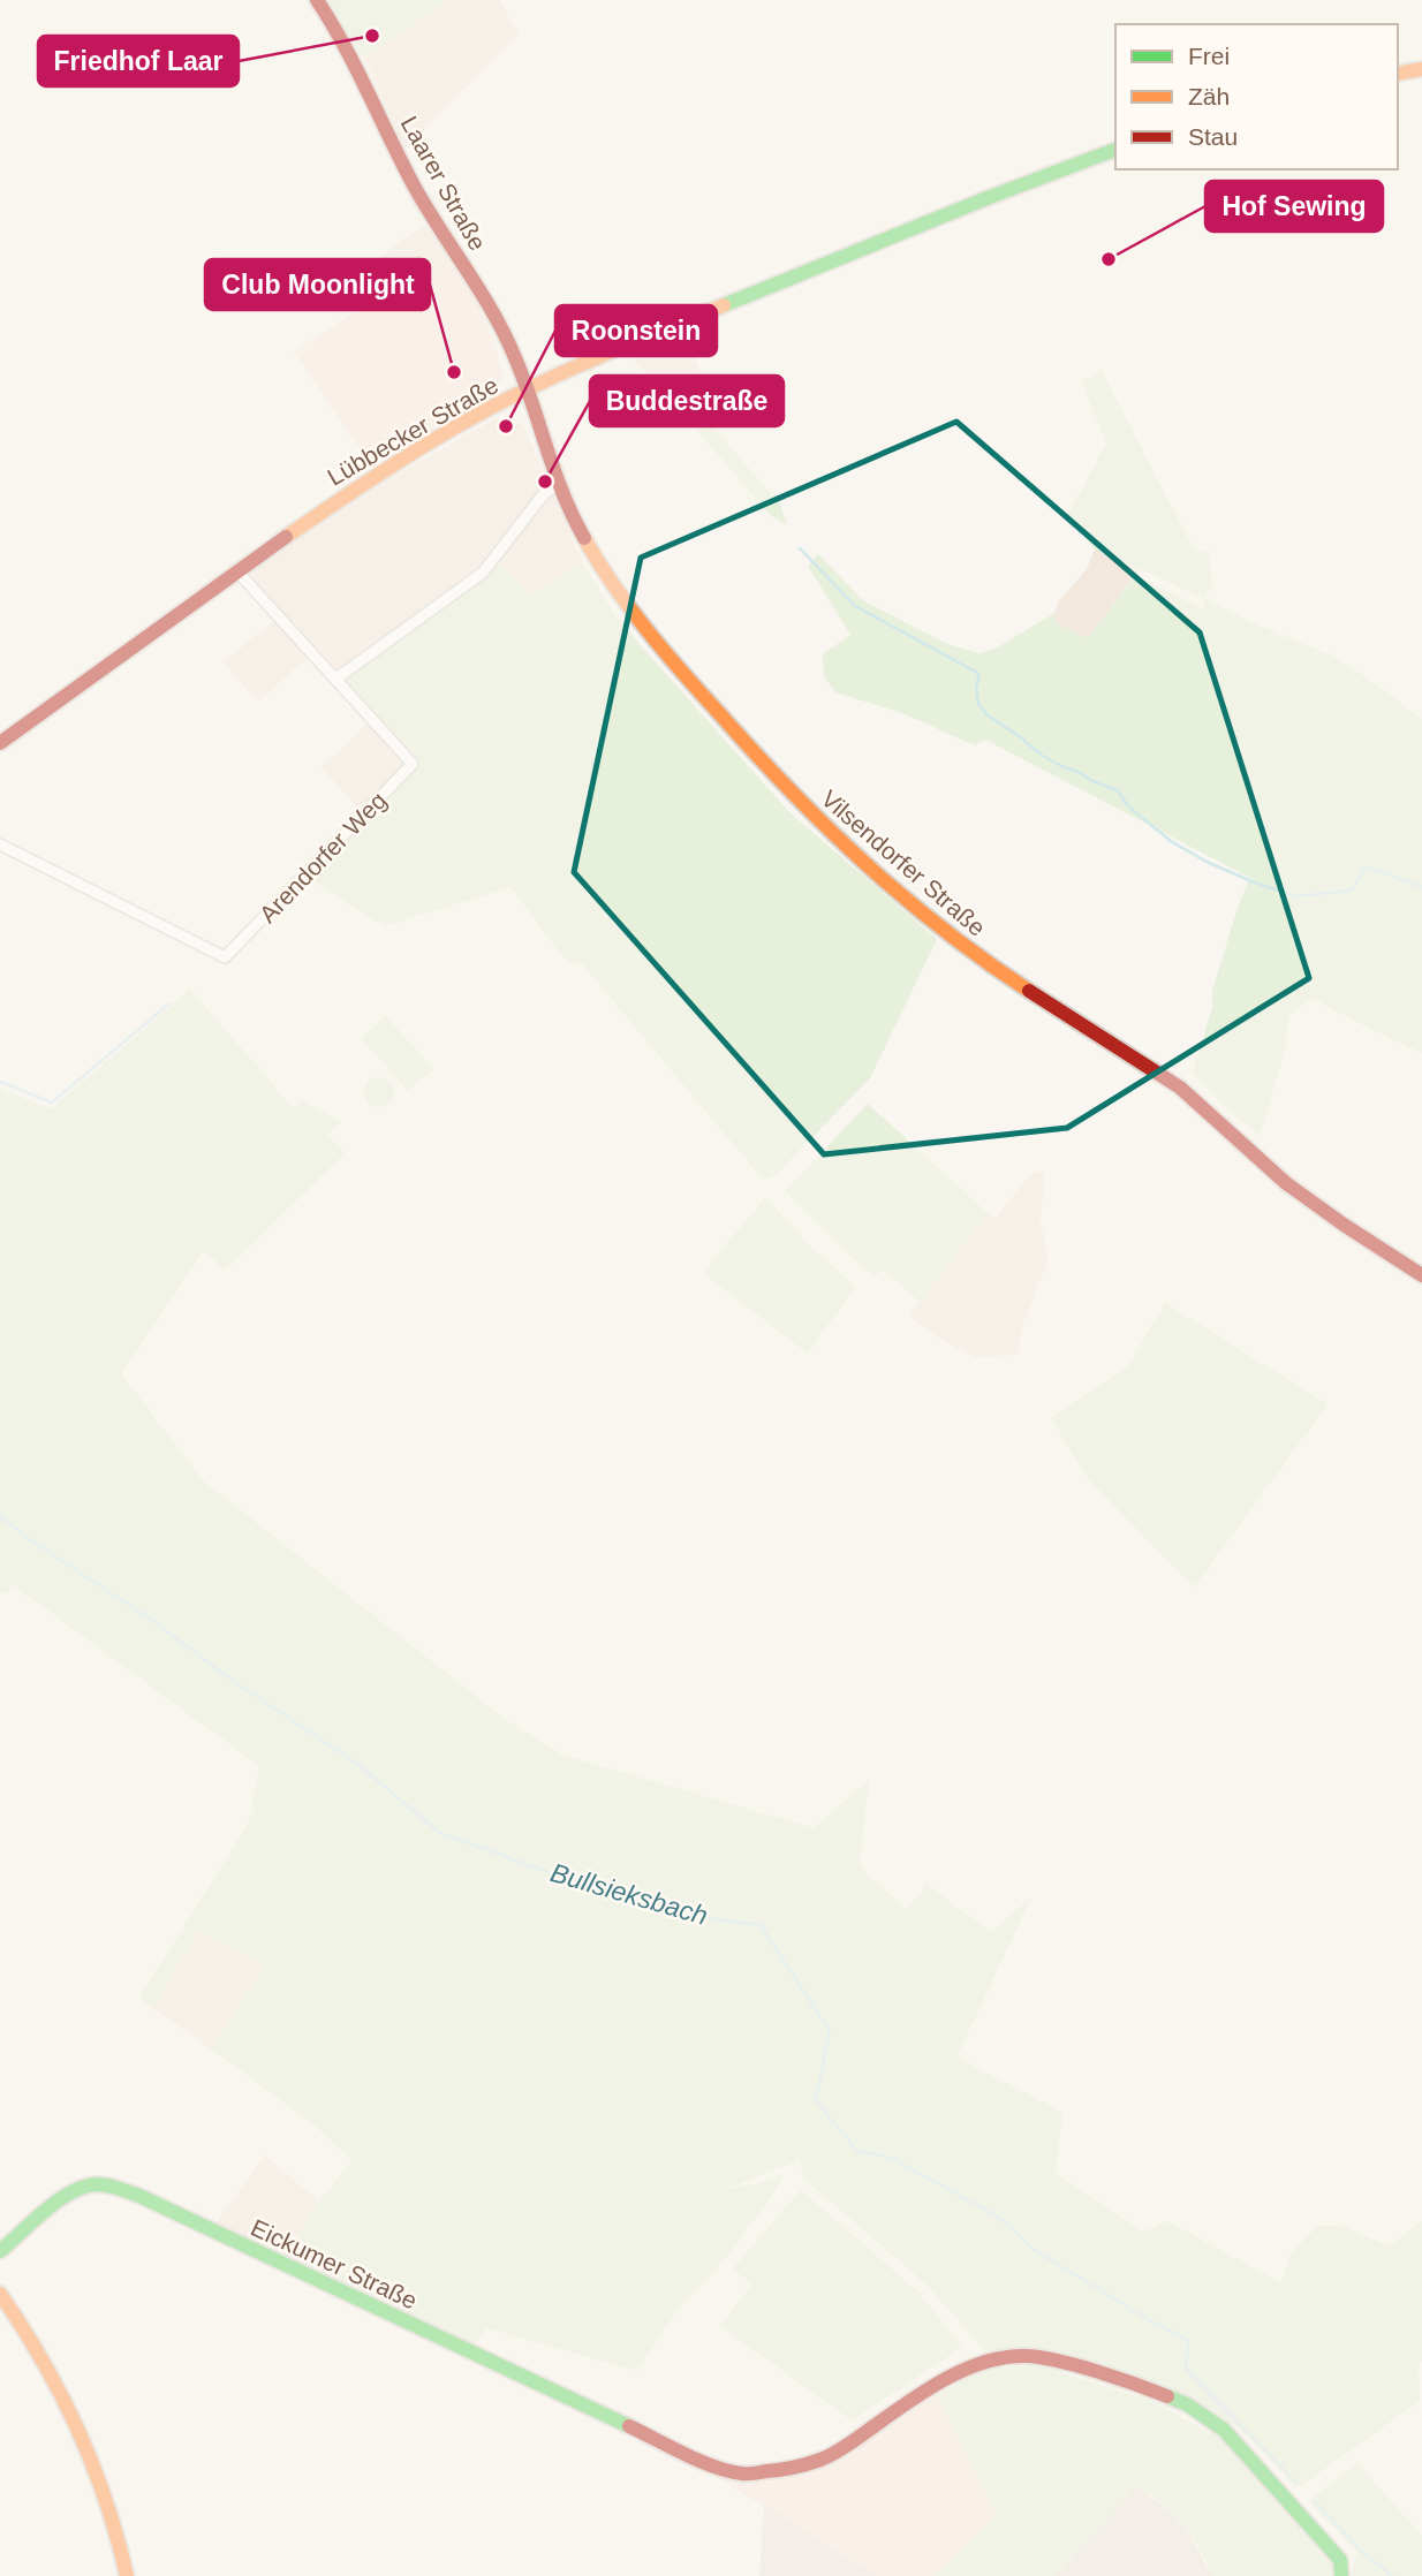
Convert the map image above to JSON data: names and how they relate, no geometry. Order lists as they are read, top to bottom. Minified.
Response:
{"streets":{"street":["Laarer Straße","Lübbecker Straße","Arendorfer Weg","Vilsendorfer Straße","Eickumer Straße"]},"crossings":[["Laarer Straße","Lübbecker Straße"],["Laarer Straße","Vilsendorfer Straße"],["Lübbecker Straße","Arendorfer Weg"],["Lübbecker Straße","Vilsendorfer Straße"]],"water":["Bullsieksbach"],"places":["Friedhof Laar","Hof Sewing","Club Moonlight","Roonstein","Buddestraße"],"legend":["Frei","Zäh","Stau"]}
